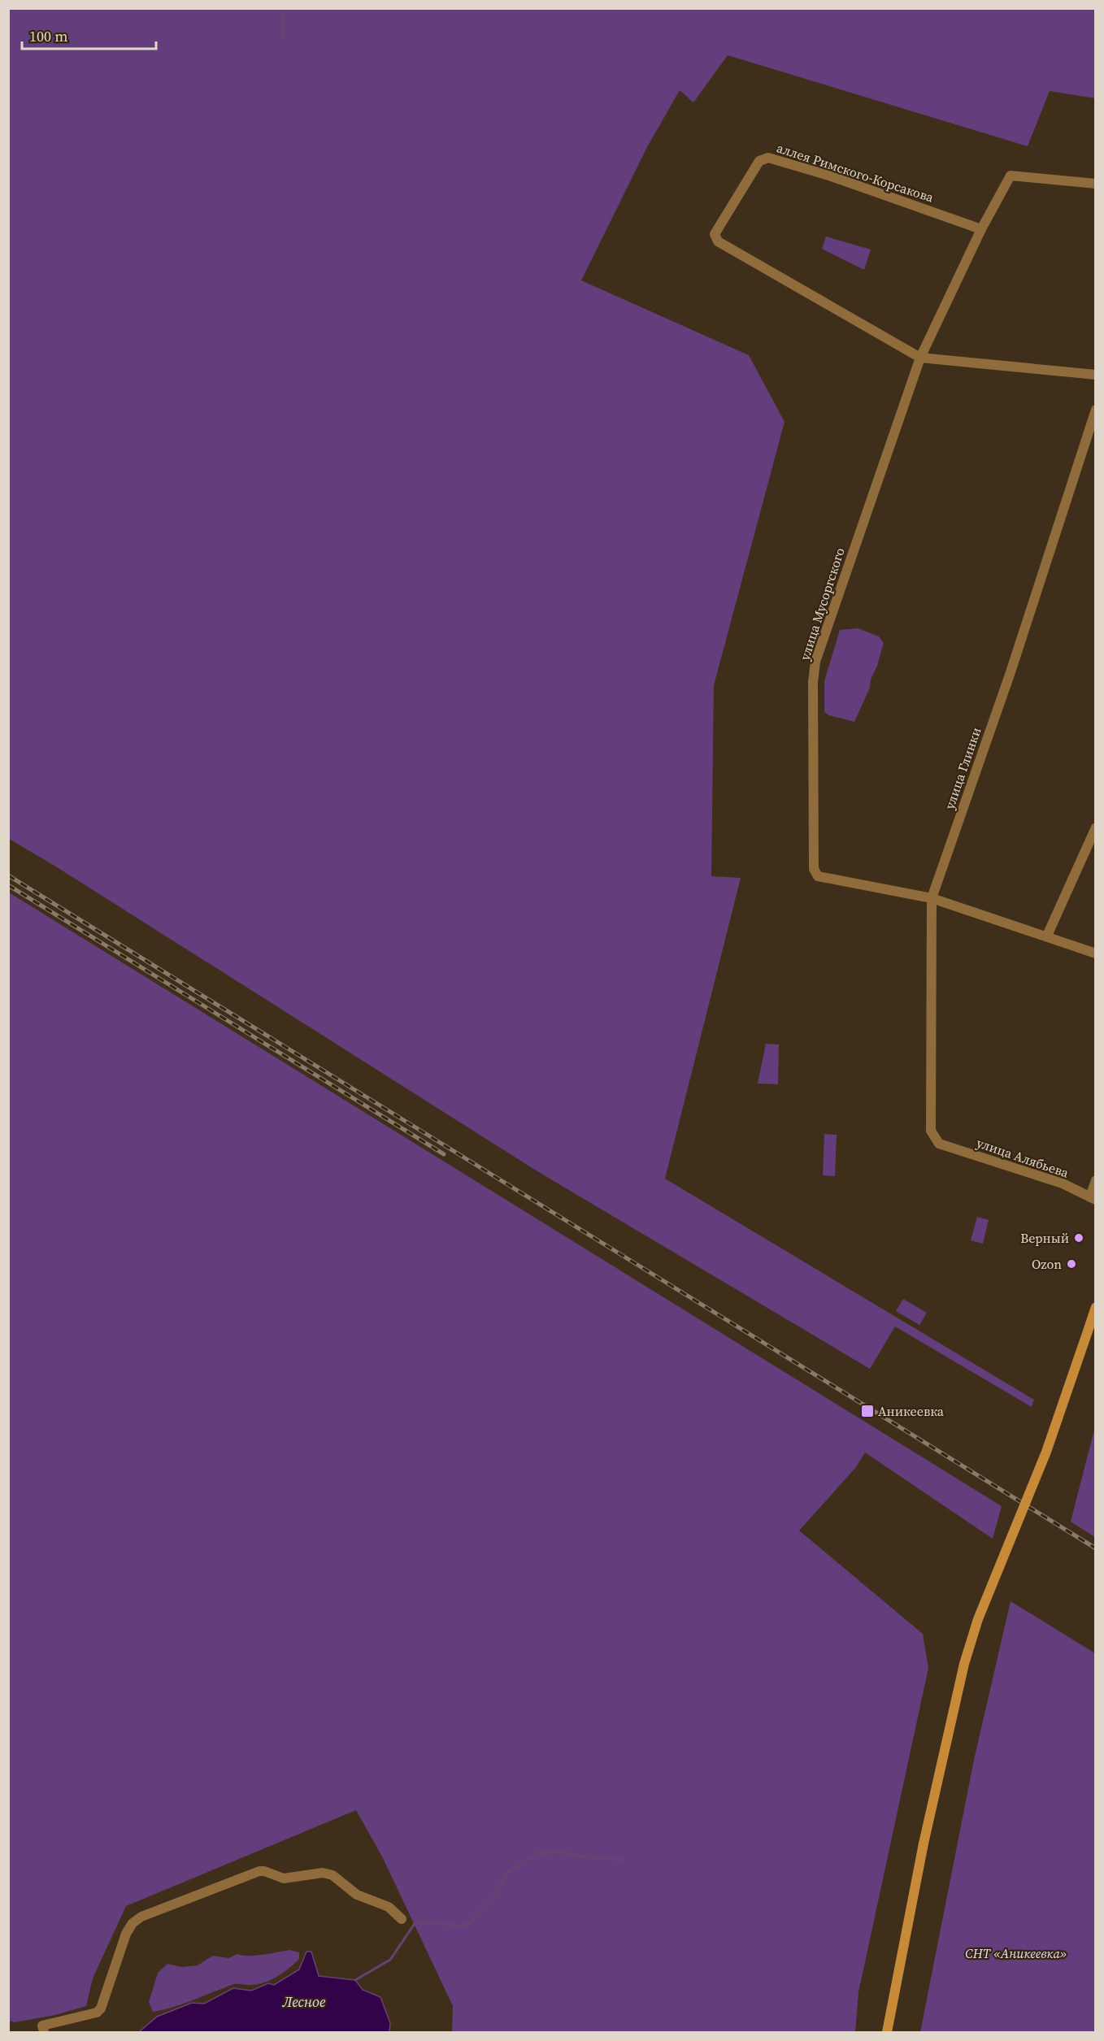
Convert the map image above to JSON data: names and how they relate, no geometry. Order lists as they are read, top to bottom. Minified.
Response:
{"streets":{"street":["аллея Римского-Корсакова","улица Мусоргского","улица Глинки","улица Алябьева"]},"crossings":[["аллея Римского-Корсакова","улица Мусоргского"],["улица Мусоргского","улица Глинки"],["улица Глинки","улица Алябьева"]],"water":["Лесное"],"parks":["СНТ «Аникеевка»"],"places":{"other":["Верный","Ozon"],"transit":["Аникеевка"]},"scale_bar":"100 m"}
